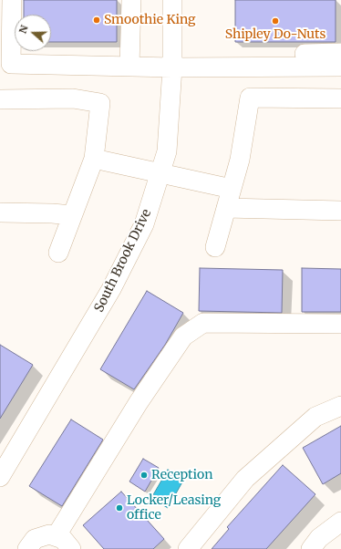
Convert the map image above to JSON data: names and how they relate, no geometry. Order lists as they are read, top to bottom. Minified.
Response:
{"streets":{"street":["South Brook Drive"]},"places":["Smoothie King","Shipley Do-Nuts","Reception","Locker/Leasing office"],"north":"left"}
